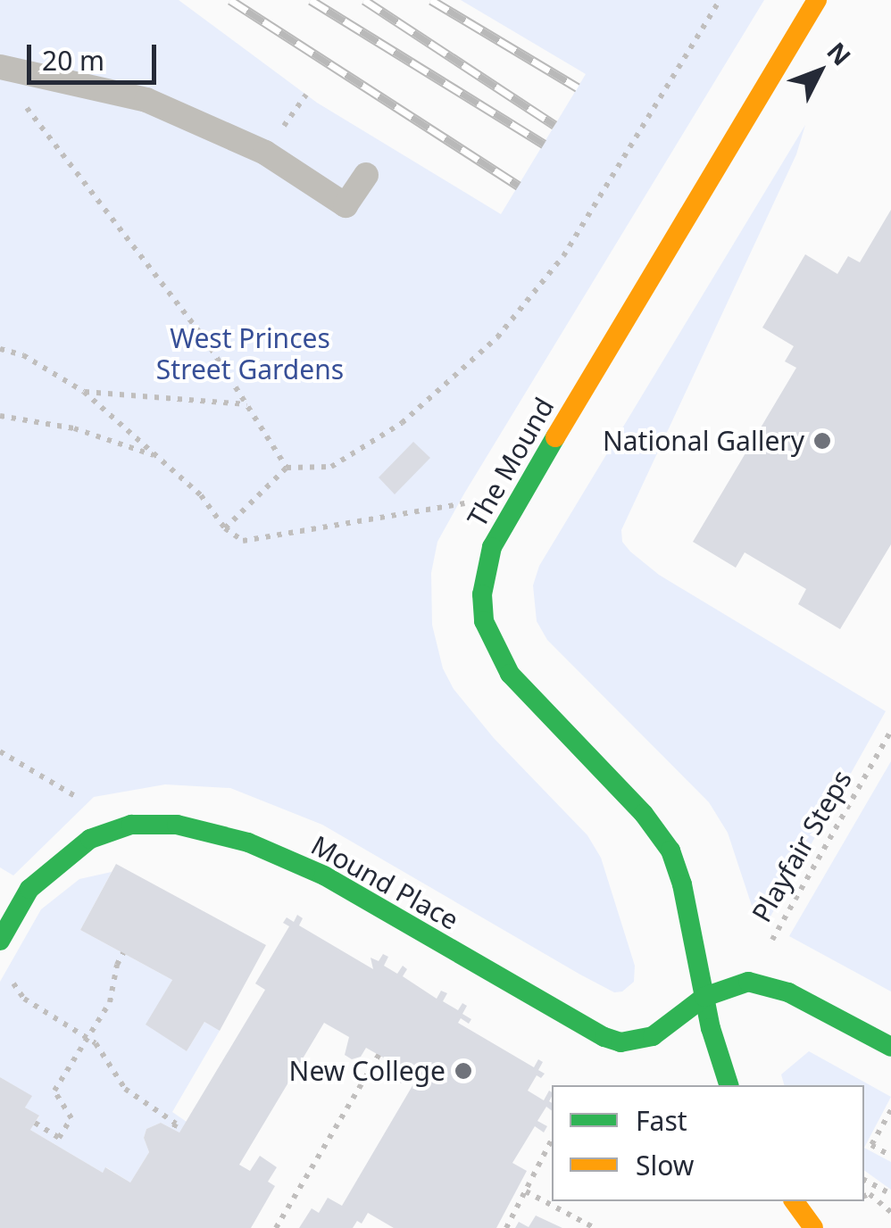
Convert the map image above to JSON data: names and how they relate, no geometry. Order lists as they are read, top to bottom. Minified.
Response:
{"streets":{"street":["The Mound","Mound Place"],"path":["Playfair Steps"]},"crossings":[["The Mound","Mound Place"],["Playfair Steps","Mound Place"]],"parks":["West Princes Street Gardens"],"places":["National Gallery","New College"],"legend":["Fast","Slow"],"scale_bar":"20 m","north":"top right"}
